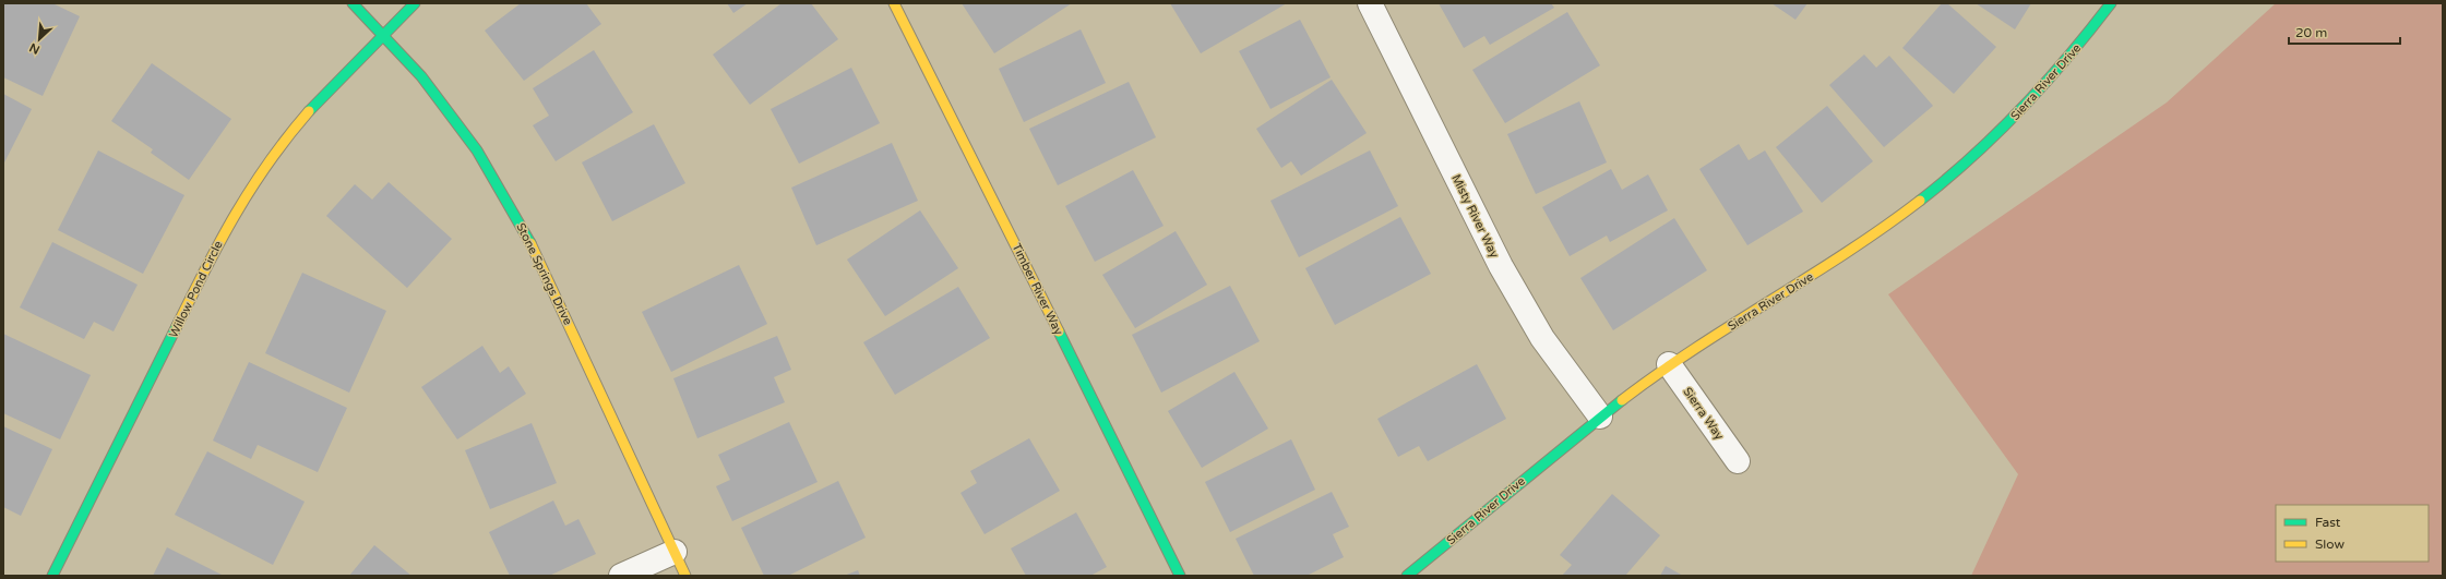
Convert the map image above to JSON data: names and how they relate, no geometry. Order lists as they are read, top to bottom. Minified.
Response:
{"streets":{"street":["Sierra River Drive","Misty River Way","Stone Springs Drive","Willow Pond Circle","Timber River Way","Sierra Way"]},"crossings":[["Sierra River Drive","Misty River Way"],["Sierra River Drive","Sierra Way"],["Stone Springs Drive","Willow Pond Circle"]],"legend":["Fast","Slow"],"scale_bar":"20 m","north":"bottom left"}
